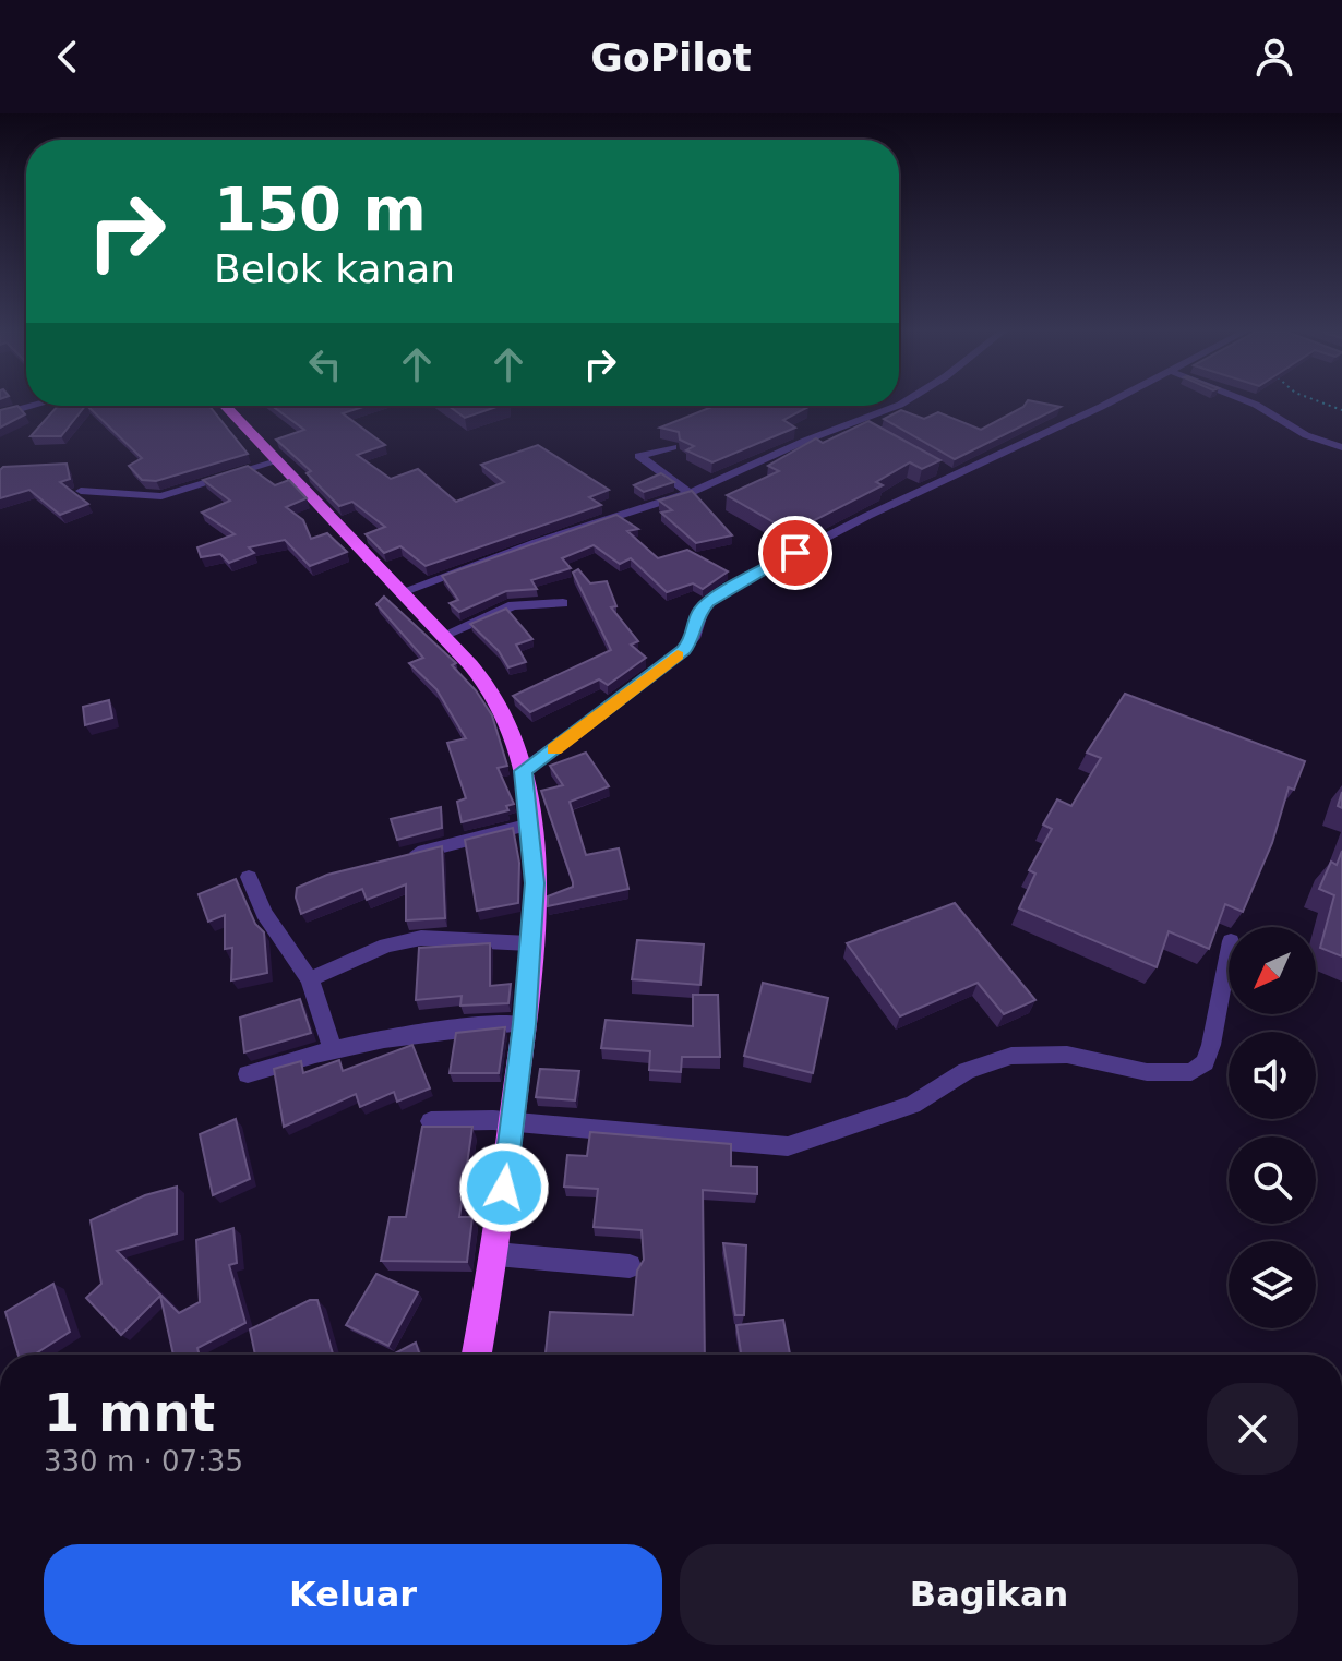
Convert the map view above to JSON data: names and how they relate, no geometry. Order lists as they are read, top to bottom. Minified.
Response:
{"north":"bottom left","page":{"header":"GoPilot","turn":["150 m","Belok kanan"],"heading":["1 mnt","330 m · 07:35"],"buttons":["Keluar","Bagikan"]}}
